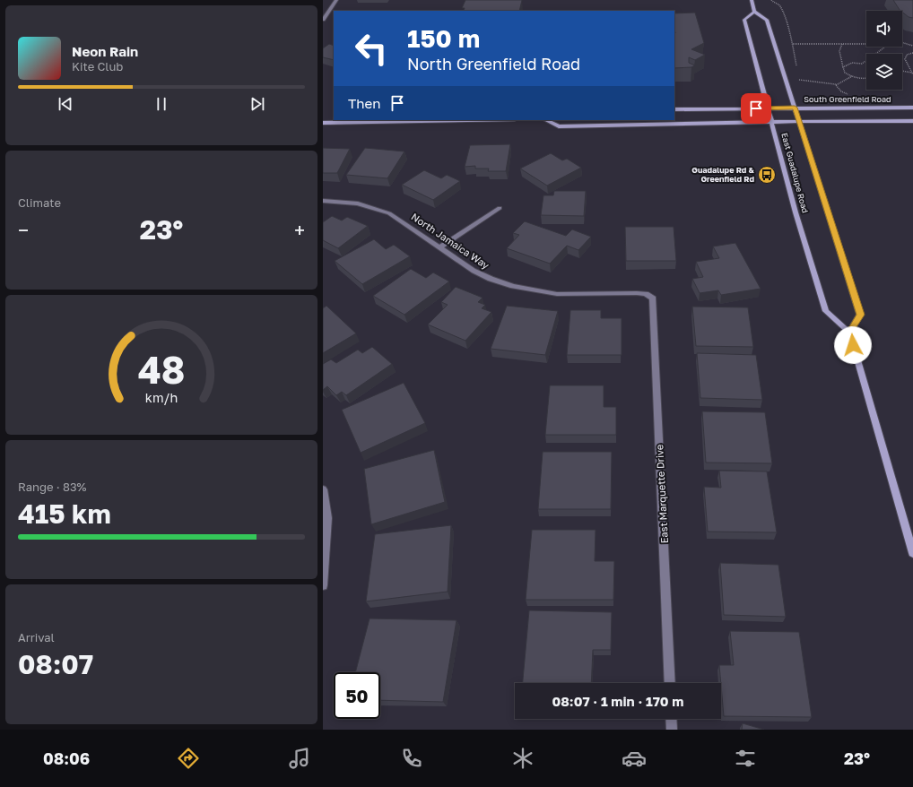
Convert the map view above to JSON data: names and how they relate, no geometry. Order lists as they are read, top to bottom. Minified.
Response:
{"streets":{"main road":["South Greenfield Road","East Guadalupe Road"],"street":["North Jamaica Way","East Marquette Drive"]},"crossings":[["South Greenfield Road","East Guadalupe Road"],["North Jamaica Way","East Marquette Drive"]],"places":{"bus stop":["Guadalupe Rd & Greenfield Rd"]},"page":{"turn":["150 m","North Greenfield Road"],"song":["Neon Rain","Kite Club"],"then":"Then","tile":["Climate",["Range · 83%","415 km"],["Arrival","08:07"]],"heat":["−","23°","+"],"limit":"50","trip":"08:07 · 1 min · 170 m","tabs":["08:06","23°"],"gauge":["48","km/h"]}}
